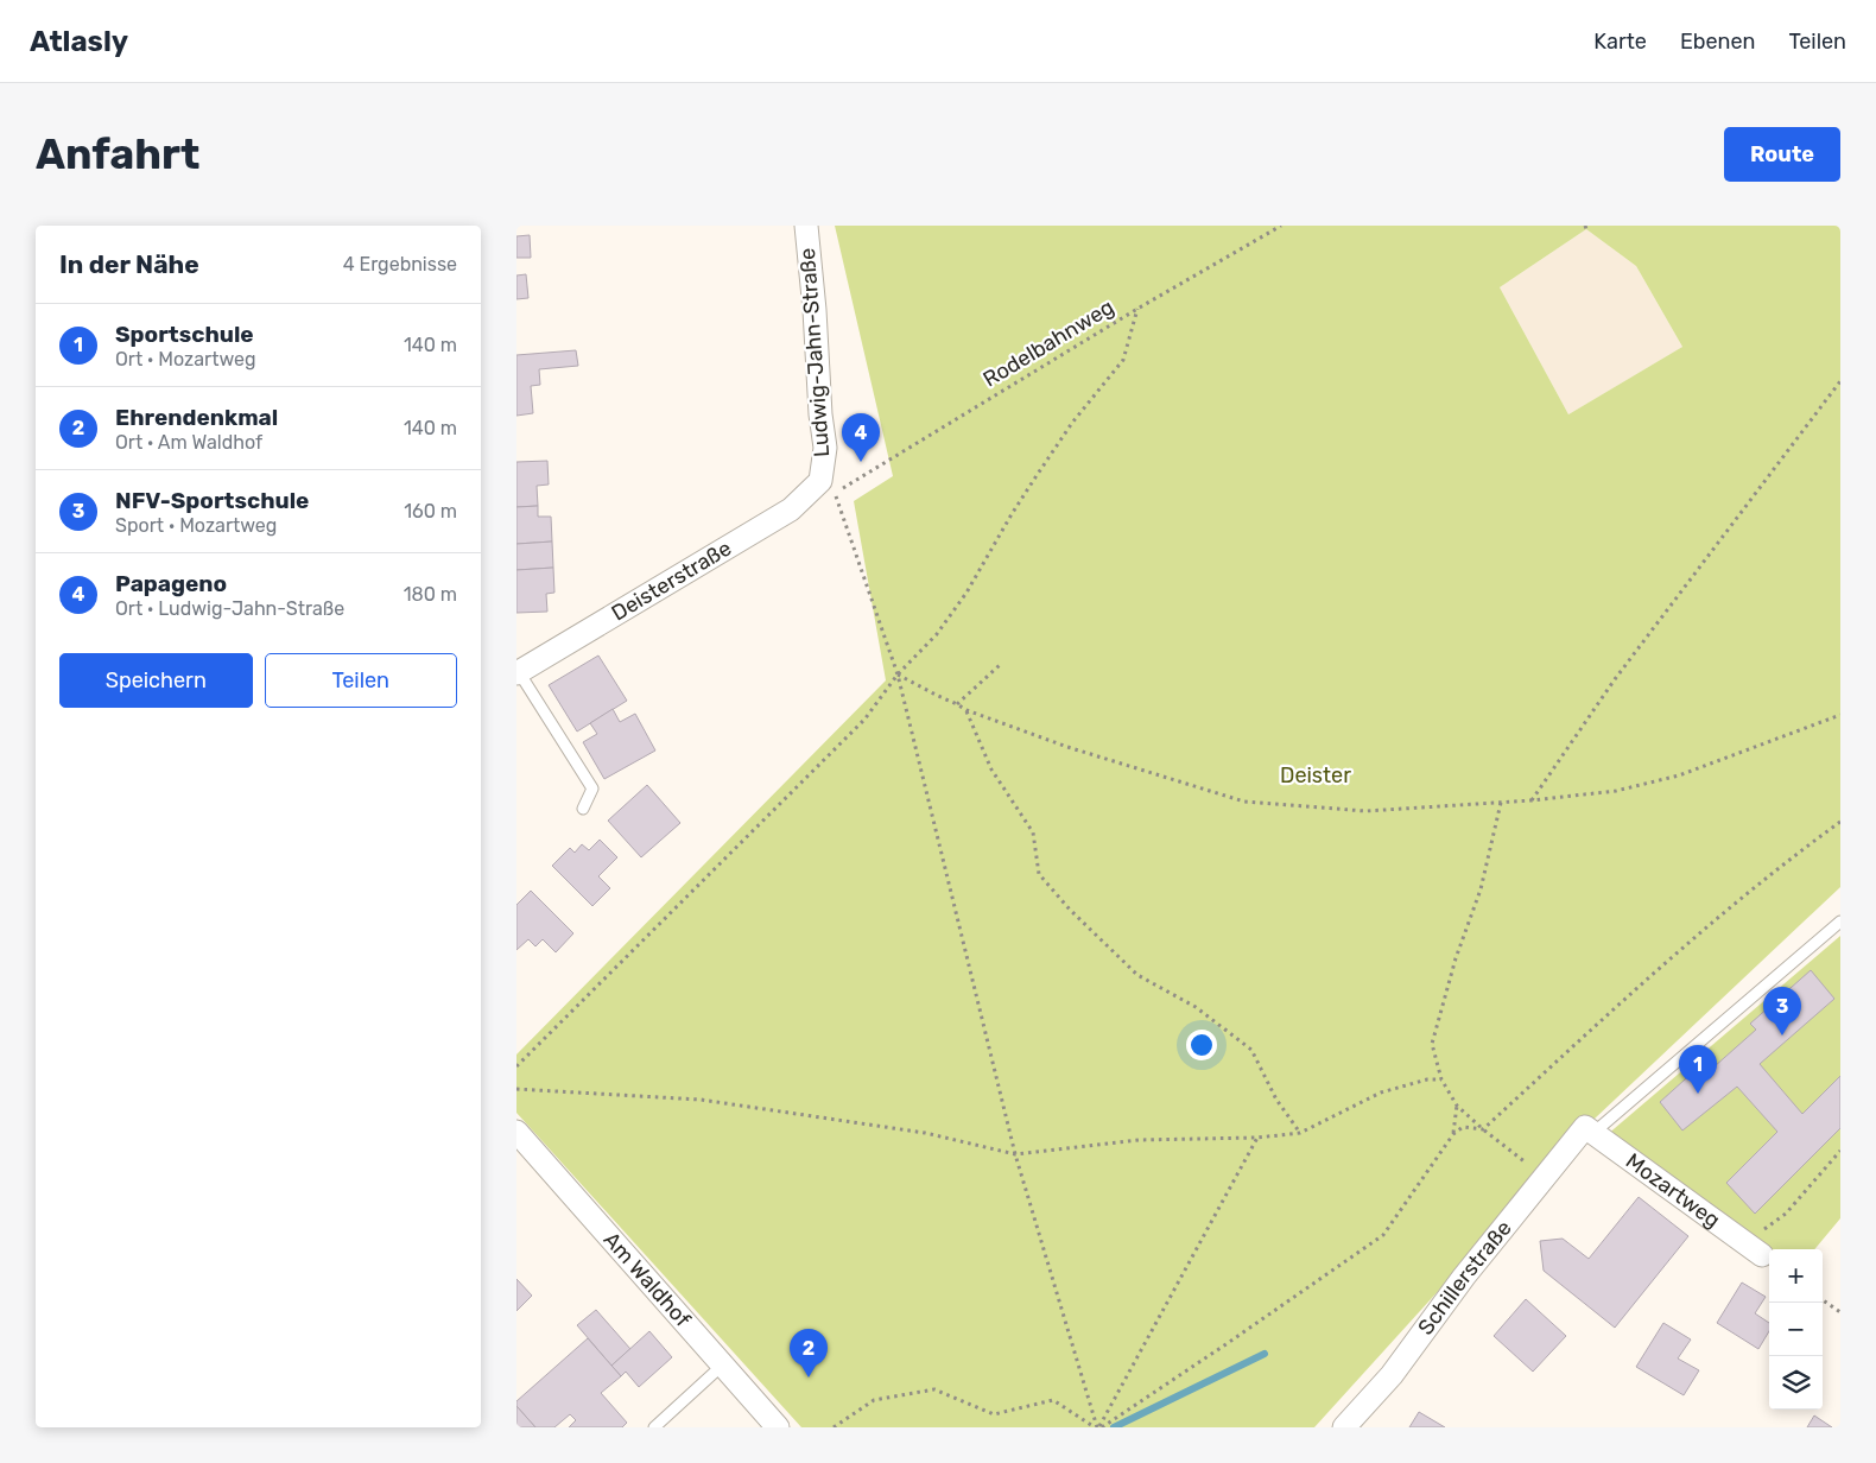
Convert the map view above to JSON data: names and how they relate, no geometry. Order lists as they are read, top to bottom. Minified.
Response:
{"streets":{"street":["Ludwig-Jahn-Straße","Deisterstraße","Mozartweg","Schillerstraße","Am Waldhof"],"path":["Rodelbahnweg"]},"crossings":[["Rodelbahnweg","Ludwig-Jahn-Straße"],["Rodelbahnweg","Deisterstraße"],["Ludwig-Jahn-Straße","Deisterstraße"],["Mozartweg","Schillerstraße"]],"parks":["Deister"],"page":{"header":"Atlasly","nav":["Karte","Ebenen","Teilen"],"buttons":["Route",["Speichern","Teilen"]],"title":"Anfahrt","heading":["In der Nähe","4 Ergebnisse"],"list":[{"mark":"1","name":"Sportschule","note":"Ort · Mozartweg","value":"140 m"},{"mark":"2","name":"Ehrendenkmal","note":"Ort · Am Waldhof","value":"140 m"},{"mark":"3","name":"NFV-Sportschule","note":"Sport · Mozartweg","value":"160 m"},{"mark":"4","name":"Papageno","note":"Ort · Ludwig-Jahn-Straße","value":"180 m"}],"pins":["4","3","1","2"],"map_buttons":["+","−"]}}
